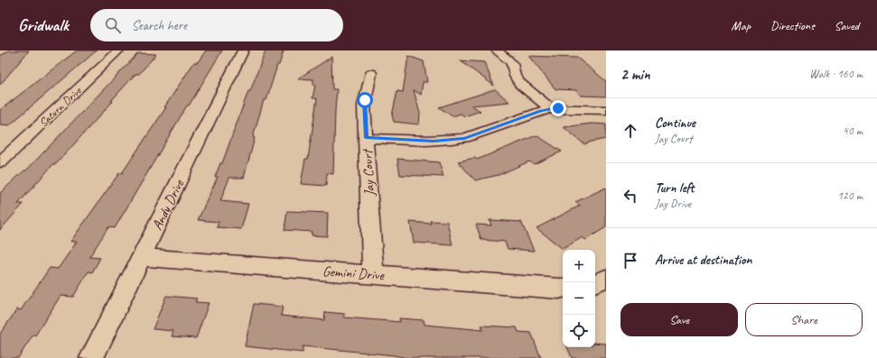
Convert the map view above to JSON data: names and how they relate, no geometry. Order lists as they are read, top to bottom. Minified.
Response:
{"streets":{"street":["Saturn Drive","Jay Court","Andy Drive","Gemini Drive"]},"crossings":[["Jay Court","Gemini Drive"],["Andy Drive","Gemini Drive"]],"page":{"header":"Gridwalk","search":"Search here","nav":["Map","Directions","Saved"],"heading":["2 min","Walk · 160 m"],"list":[["Continue","Jay Court","40 m"],["Turn left","Jay Drive","120 m"],"Arrive at destination"],"map_buttons":["+","−"],"buttons":["Save","Share"]}}
